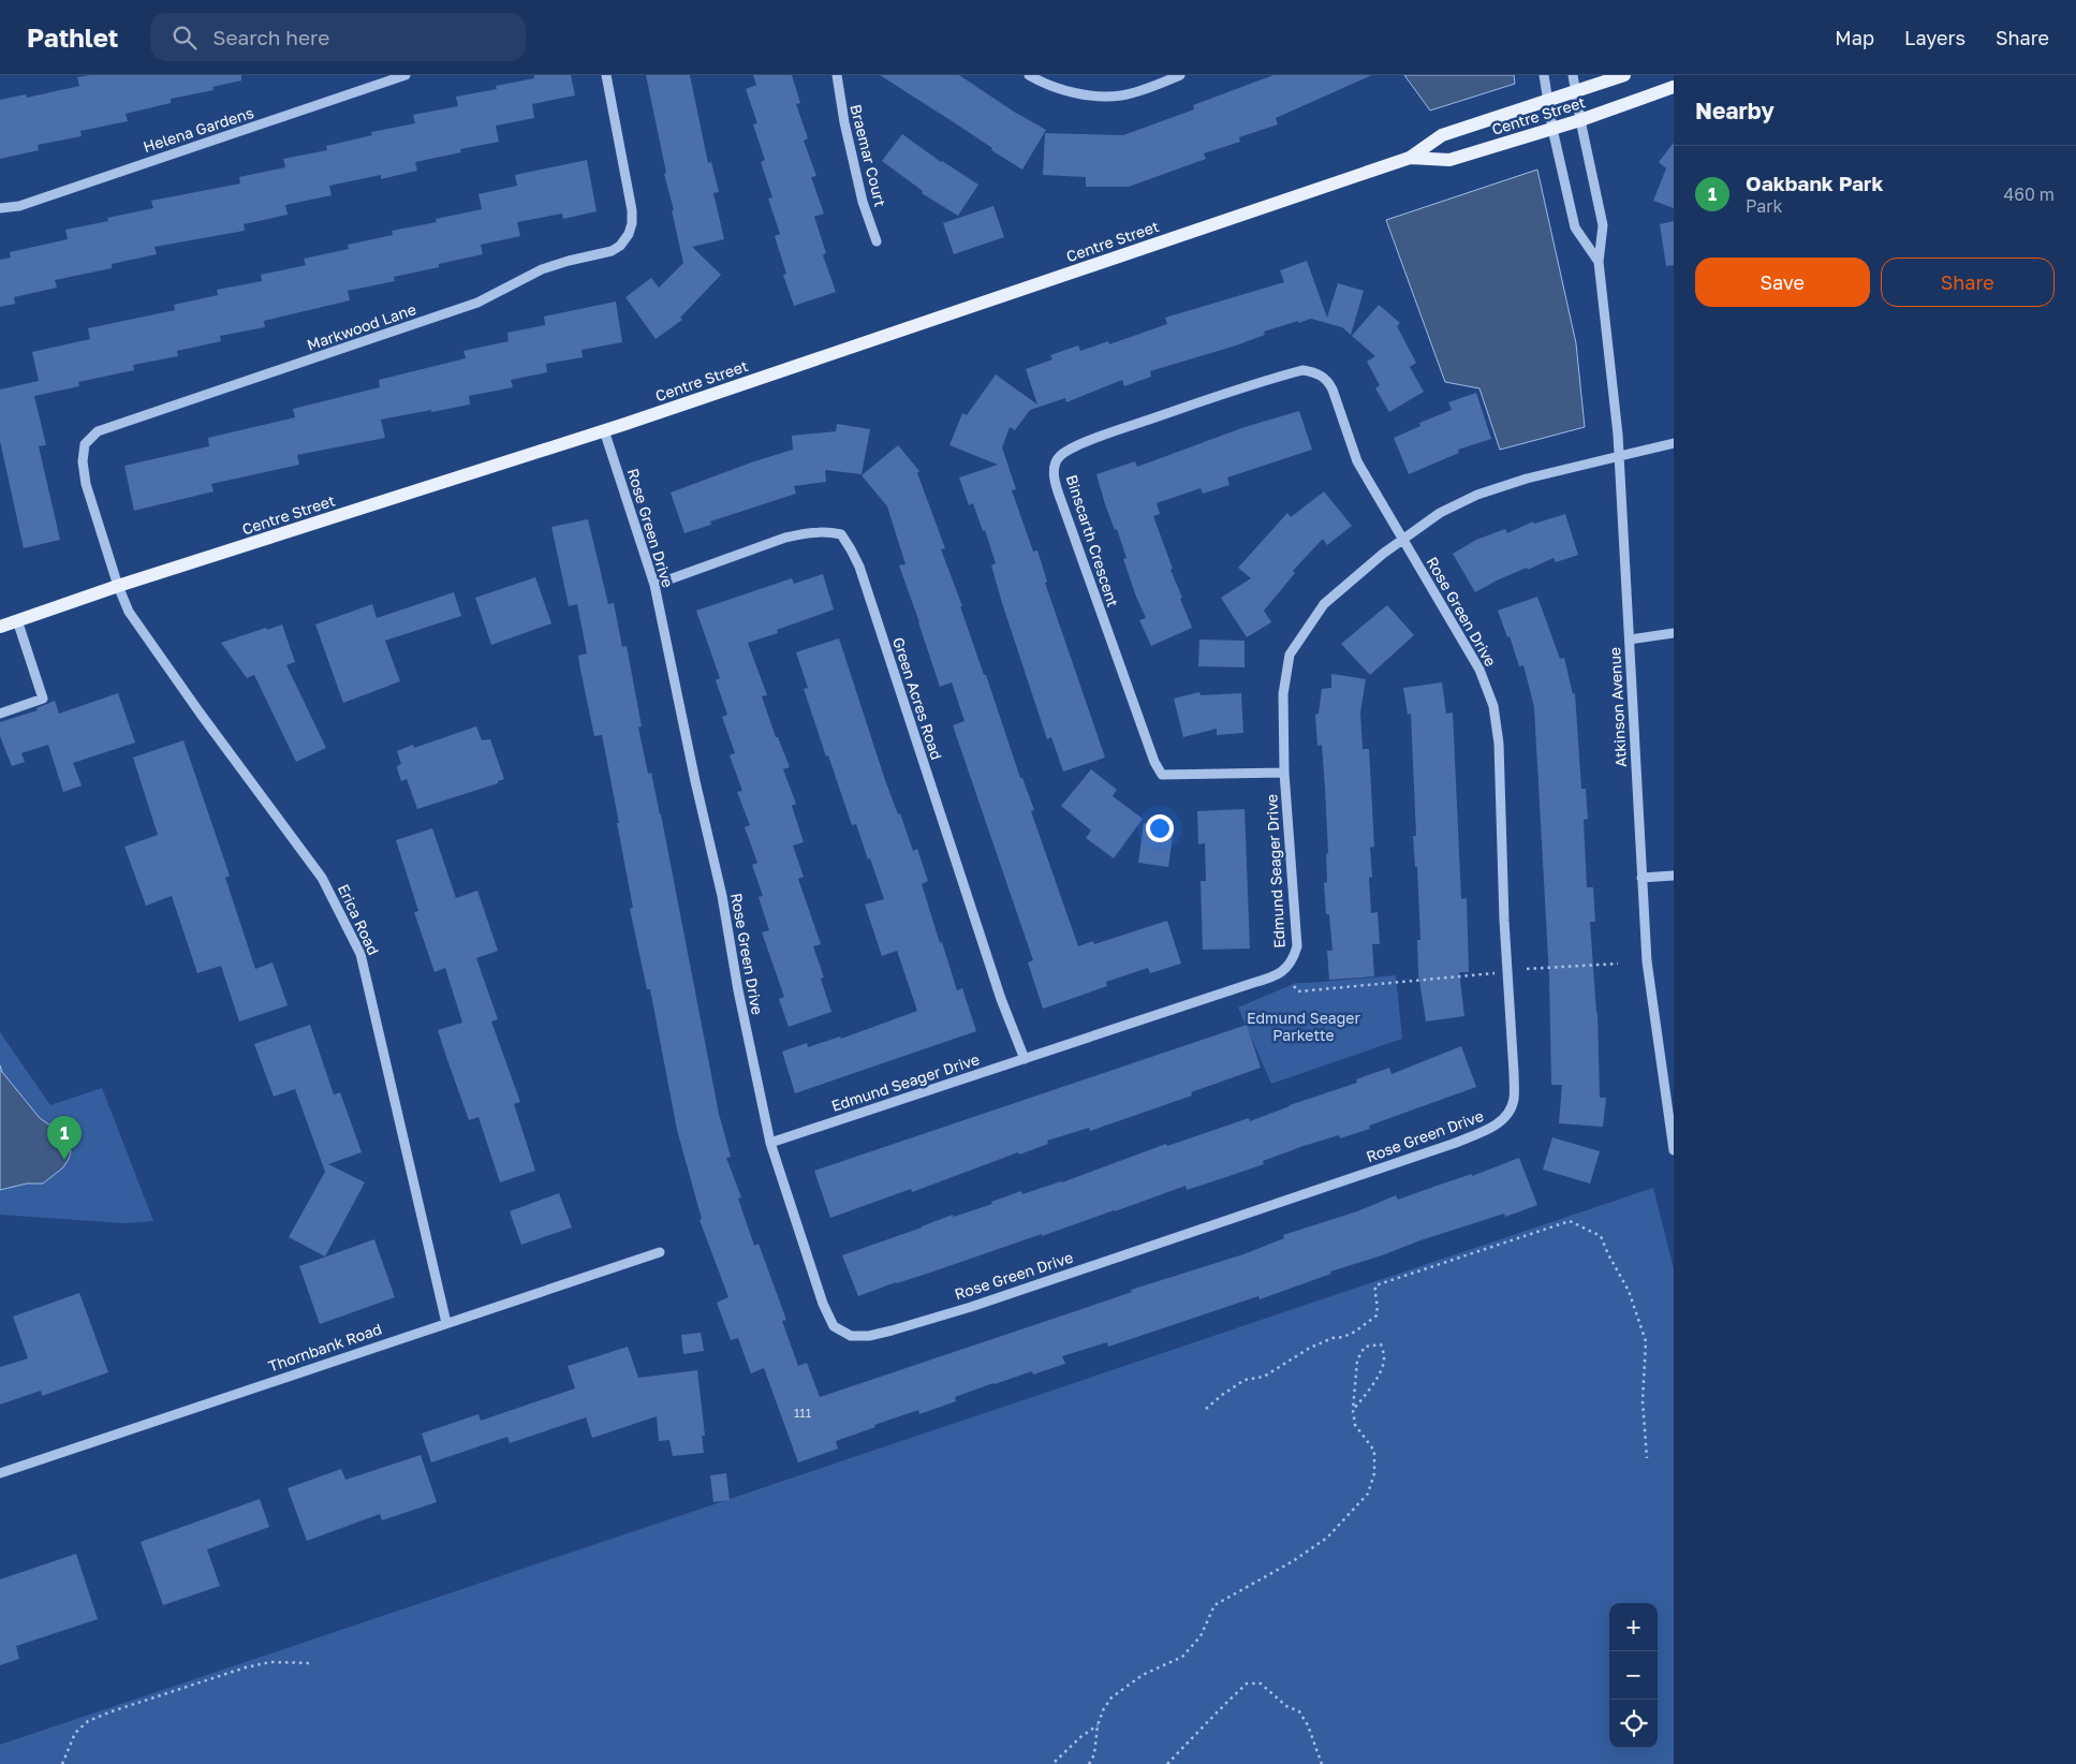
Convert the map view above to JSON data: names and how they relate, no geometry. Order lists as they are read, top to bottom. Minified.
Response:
{"streets":{"main road":["Centre Street"],"street":["Helena Gardens","Braemar Court","Markwood Lane","Rose Green Drive","Binscarth Crescent","Green Acres Road","Atkinson Avenue","Edmund Seager Drive","Erica Road","Thornbank Road"]},"crossings":[["Centre Street","Markwood Lane"],["Centre Street","Rose Green Drive"],["Centre Street","Atkinson Avenue"],["Centre Street","Erica Road"],["Markwood Lane","Erica Road"],["Rose Green Drive","Binscarth Crescent"],["Rose Green Drive","Green Acres Road"],["Rose Green Drive","Edmund Seager Drive"],["Binscarth Crescent","Edmund Seager Drive"],["Green Acres Road","Edmund Seager Drive"],["Atkinson Avenue","Edmund Seager Drive"],["Erica Road","Thornbank Road"]],"parks":["Edmund Seager Parkette"],"house_numbers":["111"],"page":{"header":"Pathlet","search":"Search here","nav":["Map","Layers","Share"],"heading":"Nearby","list":[{"mark":"1","name":"Oakbank Park","note":"Park","value":"460 m"}],"buttons":["Save","Share"],"pins":"1","map_buttons":["+","−"]}}
